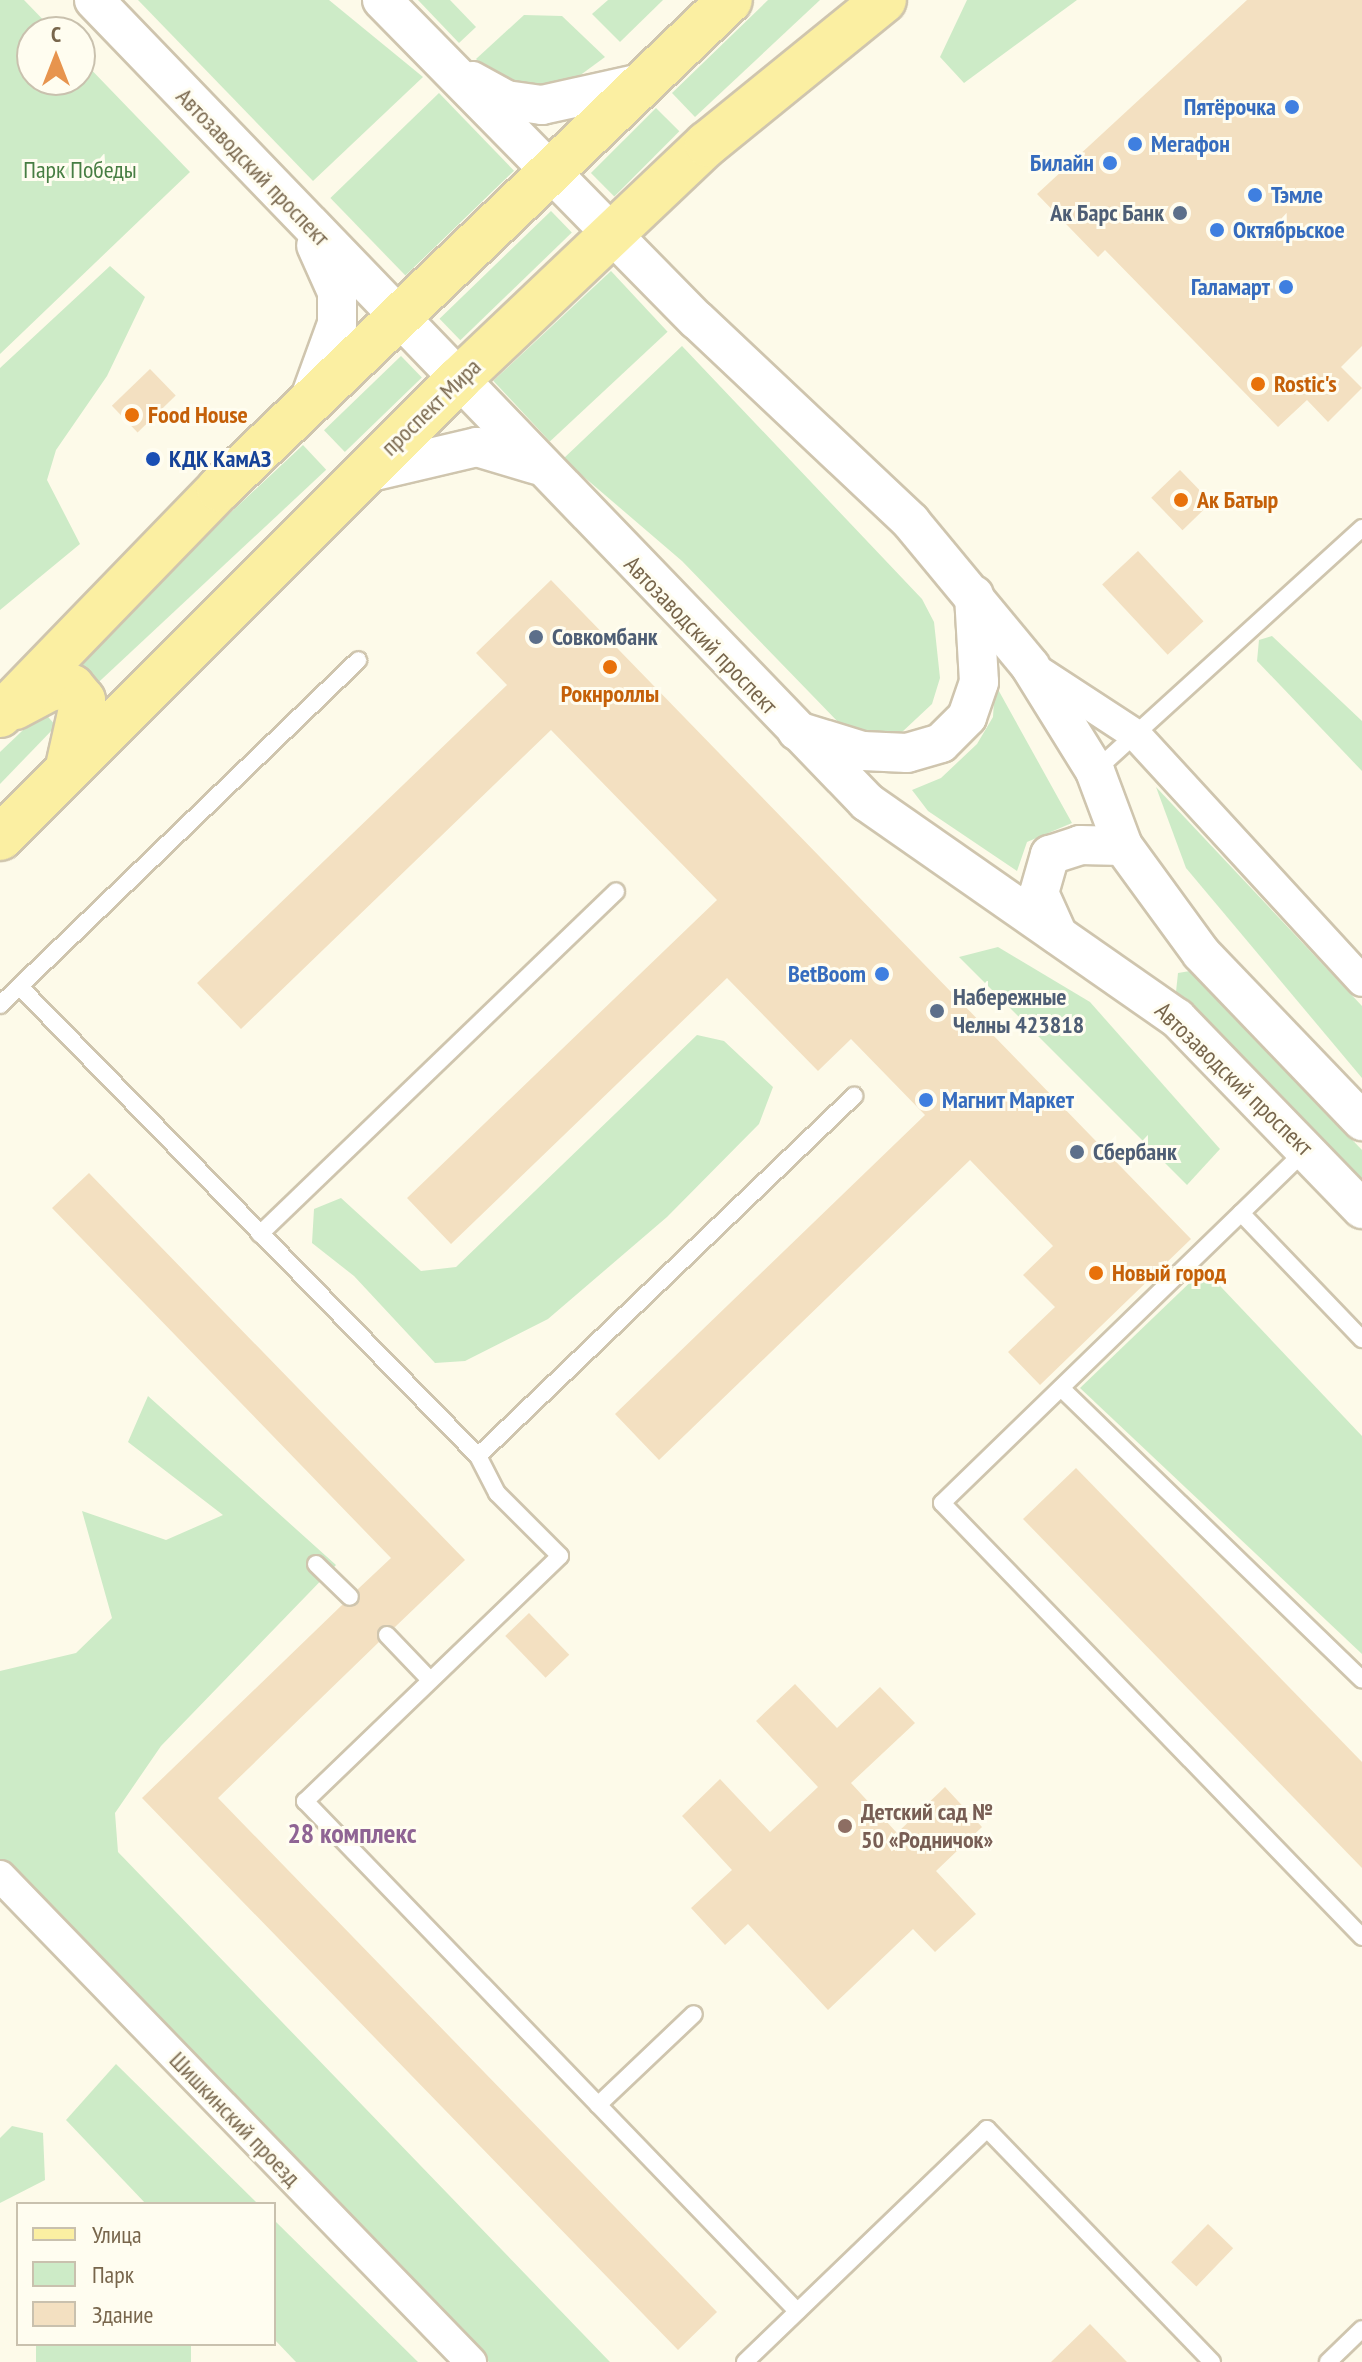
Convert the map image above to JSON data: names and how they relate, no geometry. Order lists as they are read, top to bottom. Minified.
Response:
{"streets":{"main road":["проспект Мира"],"street":["Автозаводский проспект","Шишкинский проезд"]},"crossings":[["Автозаводский проспект","проспект Мира"]],"districts":["28 комплекс"],"parks":["Парк Победы"],"places":["Пятёрочка","Мегафон","Билайн","Тэмле","Ак Барс Банк","Октябрьское","Галамарт","Rostic's","Food House","КДК КамАЗ","Ак Батыр","Совкомбанк","Рокнроллы","BetBoom","Набережные Челны 423818","Магнит Маркет","Сбербанк","Новый город","Детский сад № 50 «Родничок»"],"legend":["Улица","Парк","Здание"],"north":"top"}
